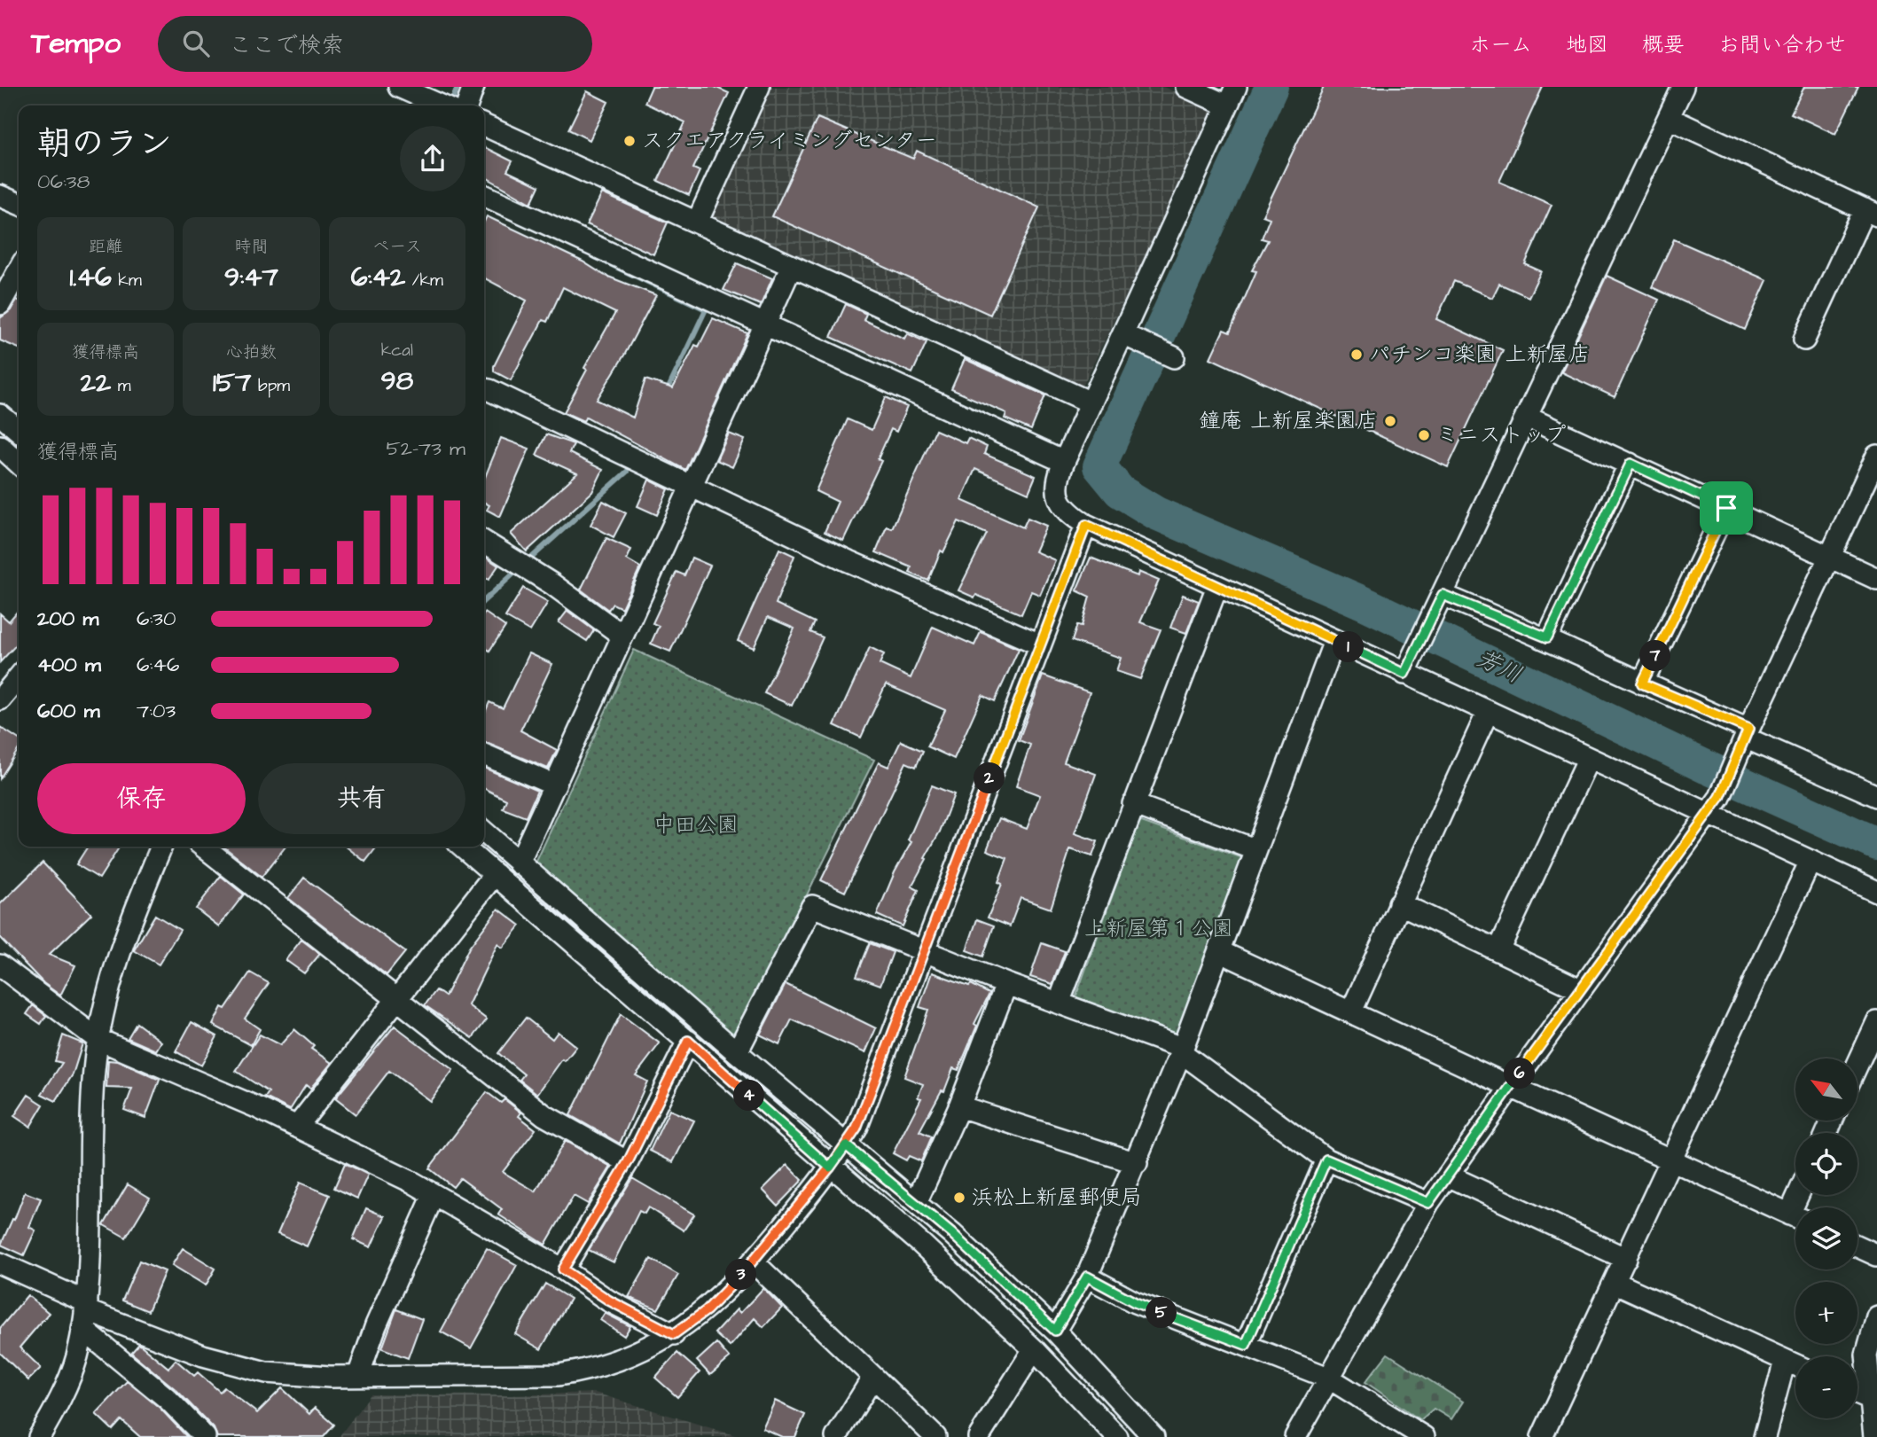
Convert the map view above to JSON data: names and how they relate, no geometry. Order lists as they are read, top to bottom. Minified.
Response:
{"water":["芳川"],"parks":["中田公園","上新屋第１公園"],"places":["スクエアクライミングセンター","パチンコ楽園 上新屋店","鐘庵 上新屋楽園店","ミニストップ","浜松上新屋郵便局"],"north":"top left","page":{"header":"Tempo","search":"ここで検索","nav":["ホーム","地図","概要","お問い合わせ"],"heading":["朝のラン","06:38"],"stats":[["距離","1.46 km"],["時間","9:47"],["ペース","6:42 /km"],["獲得標高","22 m"],["心拍数","157 bpm"],["kcal","98"]],"chart":["獲得標高","52–73 m"],"list":[{"name":"200 m","note":"6:30"},{"name":"400 m","note":"6:46"},{"name":"600 m","note":"7:03"}],"pins":["1","7","2","6","4","3","5"],"buttons":["保存","共有"],"map_buttons":["+","−"]}}
